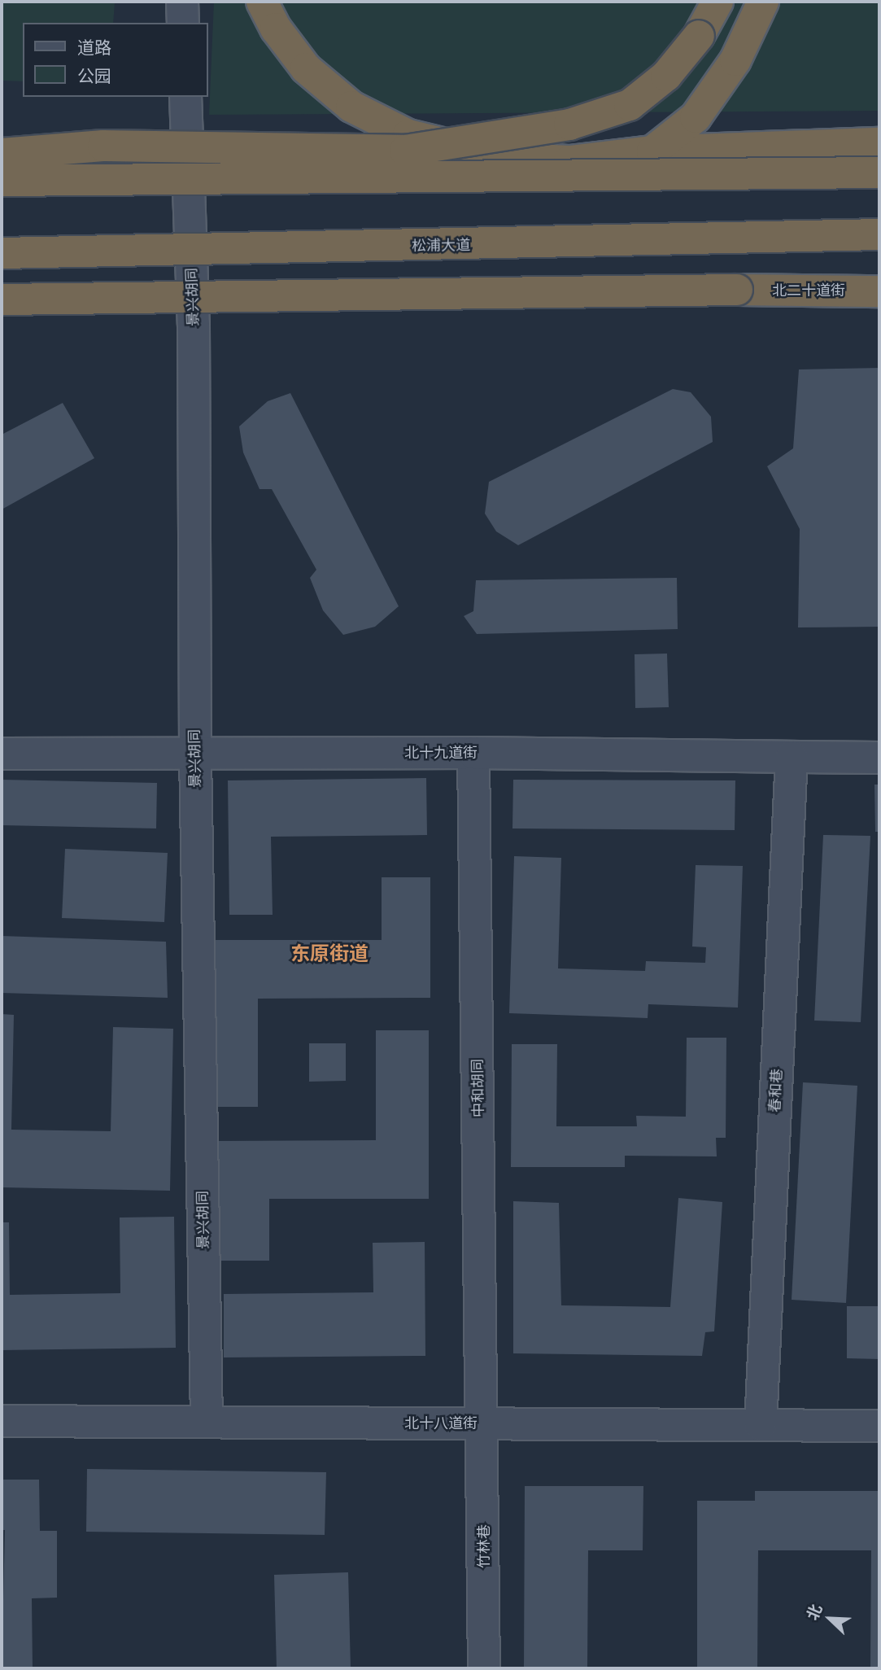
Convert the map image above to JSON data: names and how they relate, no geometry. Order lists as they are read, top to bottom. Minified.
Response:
{"streets":{"highway":["松浦大道","北二十道街"],"street":["景兴胡同","北十九道街","中和胡同","春和巷","北十八道街","竹林巷"]},"crossings":[["景兴胡同","北十九道街"],["景兴胡同","北十八道街"],["北十九道街","中和胡同"],["北十九道街","春和巷"],["中和胡同","北十八道街"],["中和胡同","竹林巷"],["春和巷","北十八道街"],["北十八道街","竹林巷"]],"districts":["东原街道"],"legend":["道路","公园"],"north":"top left"}
